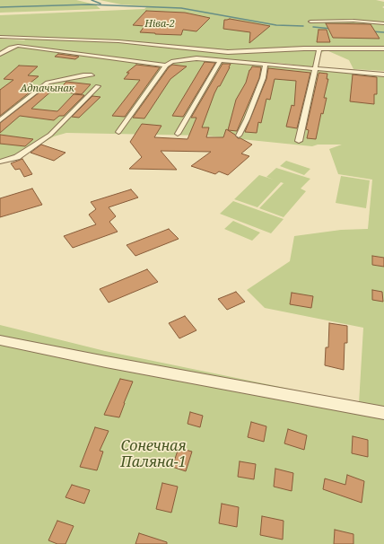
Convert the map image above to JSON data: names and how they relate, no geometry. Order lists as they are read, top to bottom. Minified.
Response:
{"parks":["Ніва-2","Адпачынак","Сонечная Паляна-1"]}
